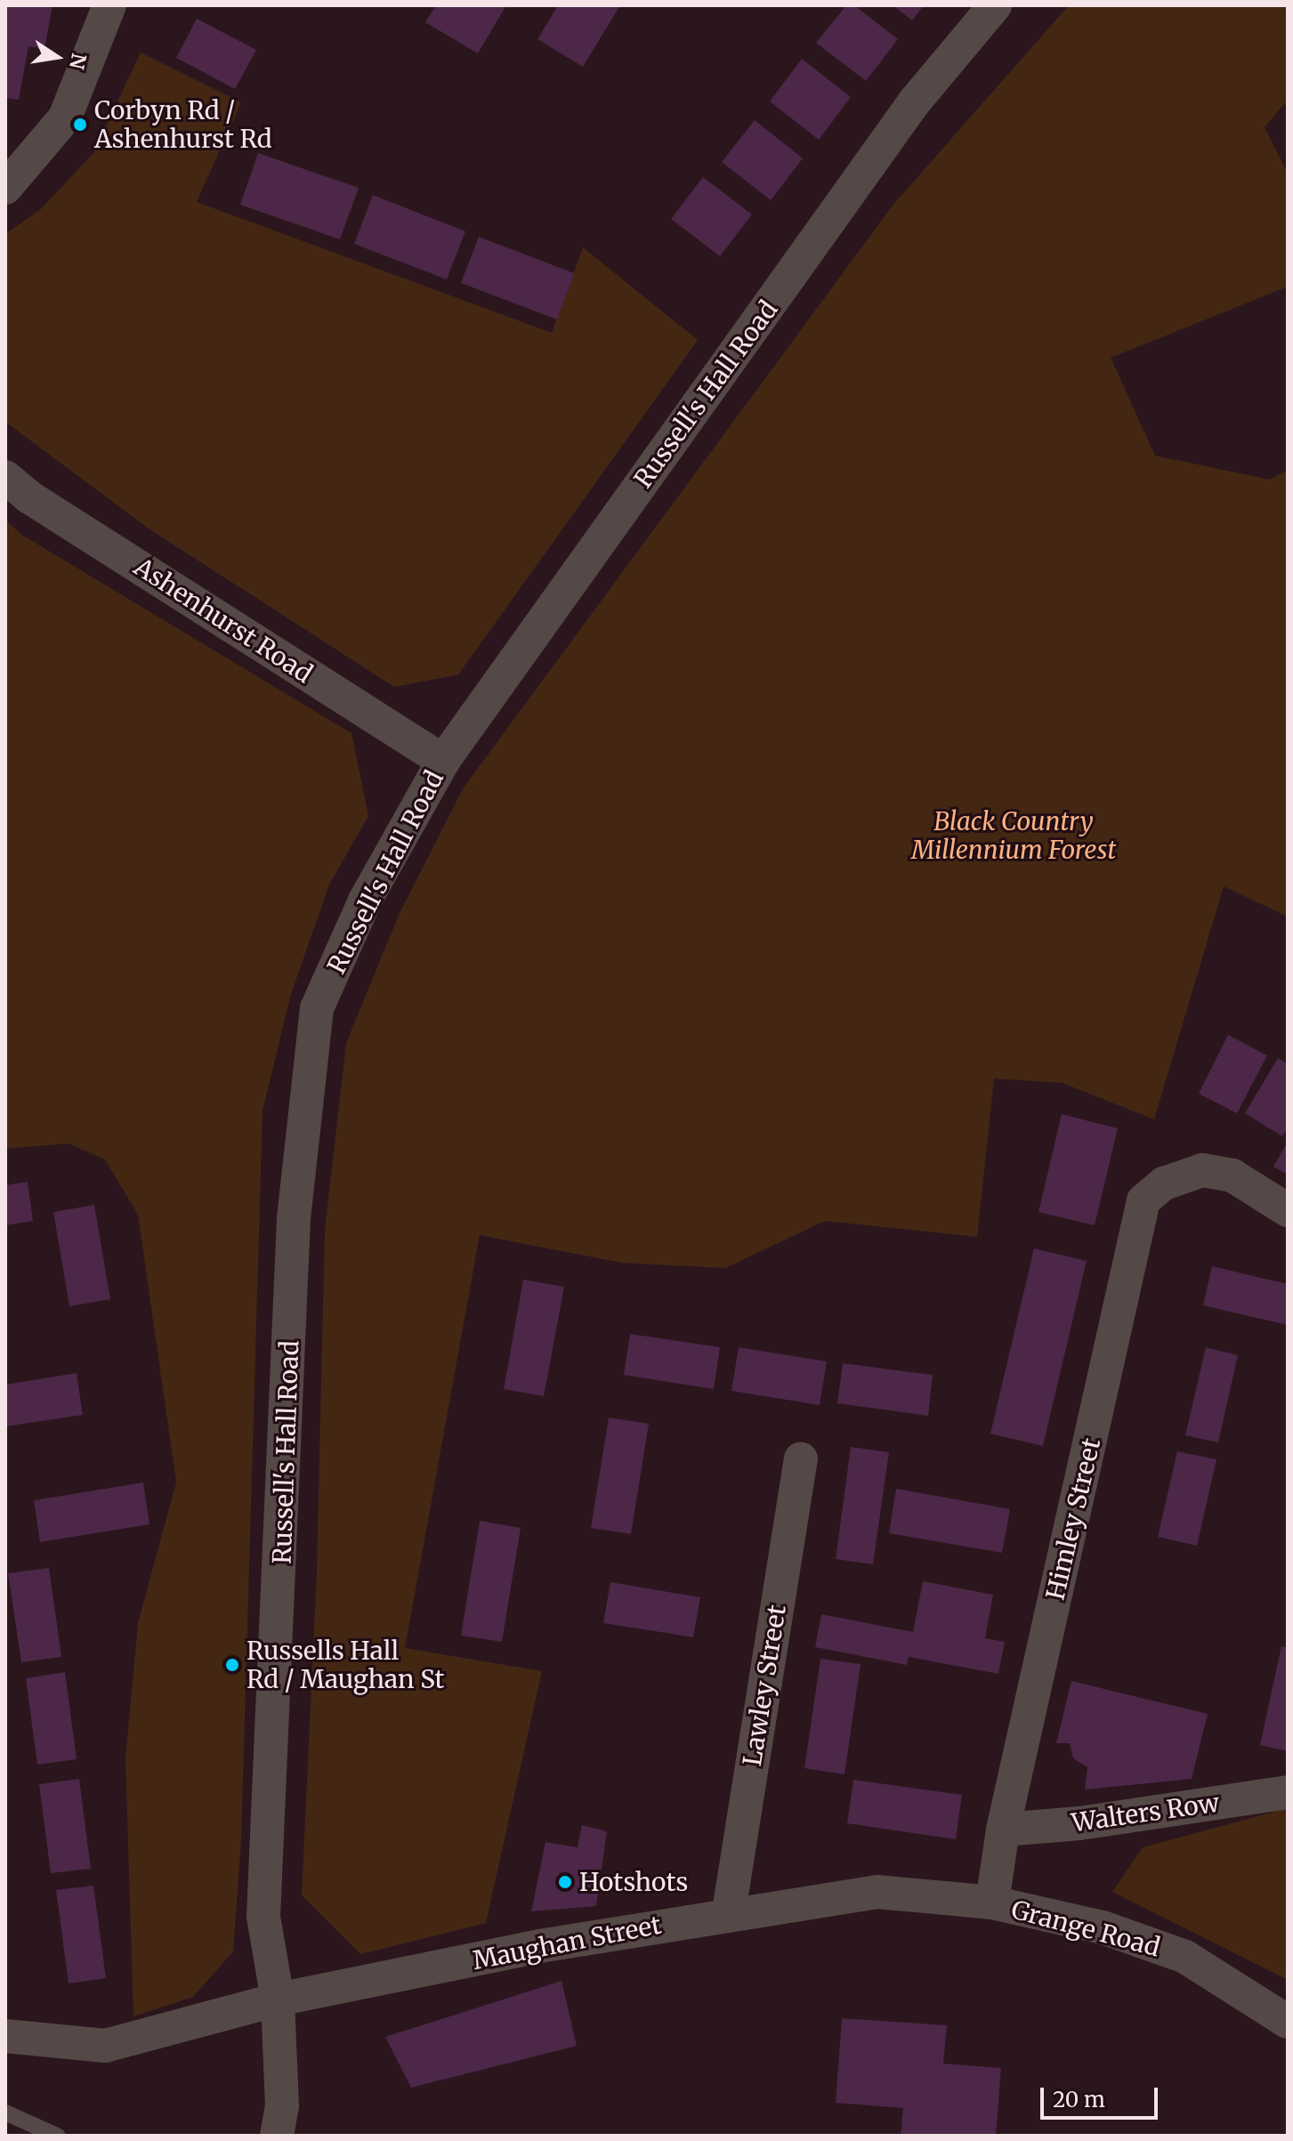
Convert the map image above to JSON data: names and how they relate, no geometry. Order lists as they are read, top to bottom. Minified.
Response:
{"streets":{"street":["Russell's Hall Road","Ashenhurst Road","Himley Street","Lawley Street","Walters Row","Grange Road","Maughan Street"]},"crossings":[["Russell's Hall Road","Ashenhurst Road"],["Russell's Hall Road","Maughan Street"],["Himley Street","Walters Row"],["Himley Street","Grange Road"],["Himley Street","Maughan Street"],["Lawley Street","Maughan Street"],["Grange Road","Maughan Street"]],"parks":["Black Country Millennium Forest"],"places":["Corbyn Rd / Ashenhurst Rd","Russells Hall Rd / Maughan St","Hotshots"],"scale_bar":"20 m","north":"right"}
